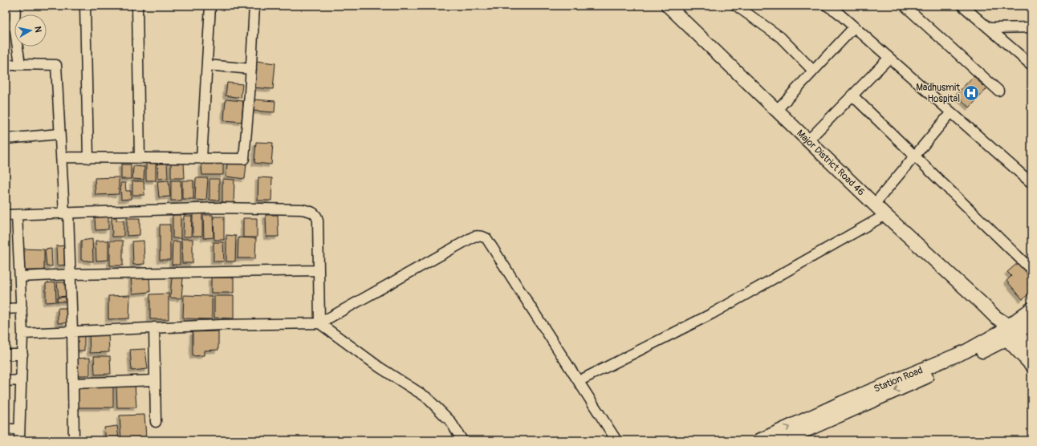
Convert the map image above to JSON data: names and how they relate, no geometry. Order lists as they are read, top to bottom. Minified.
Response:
{"streets":{"main road":["Major District Road 46","Station Road"]},"crossings":[["Major District Road 46","Station Road"]],"places":{"hospital":["Madhusmit Hospital"]},"north":"right"}
